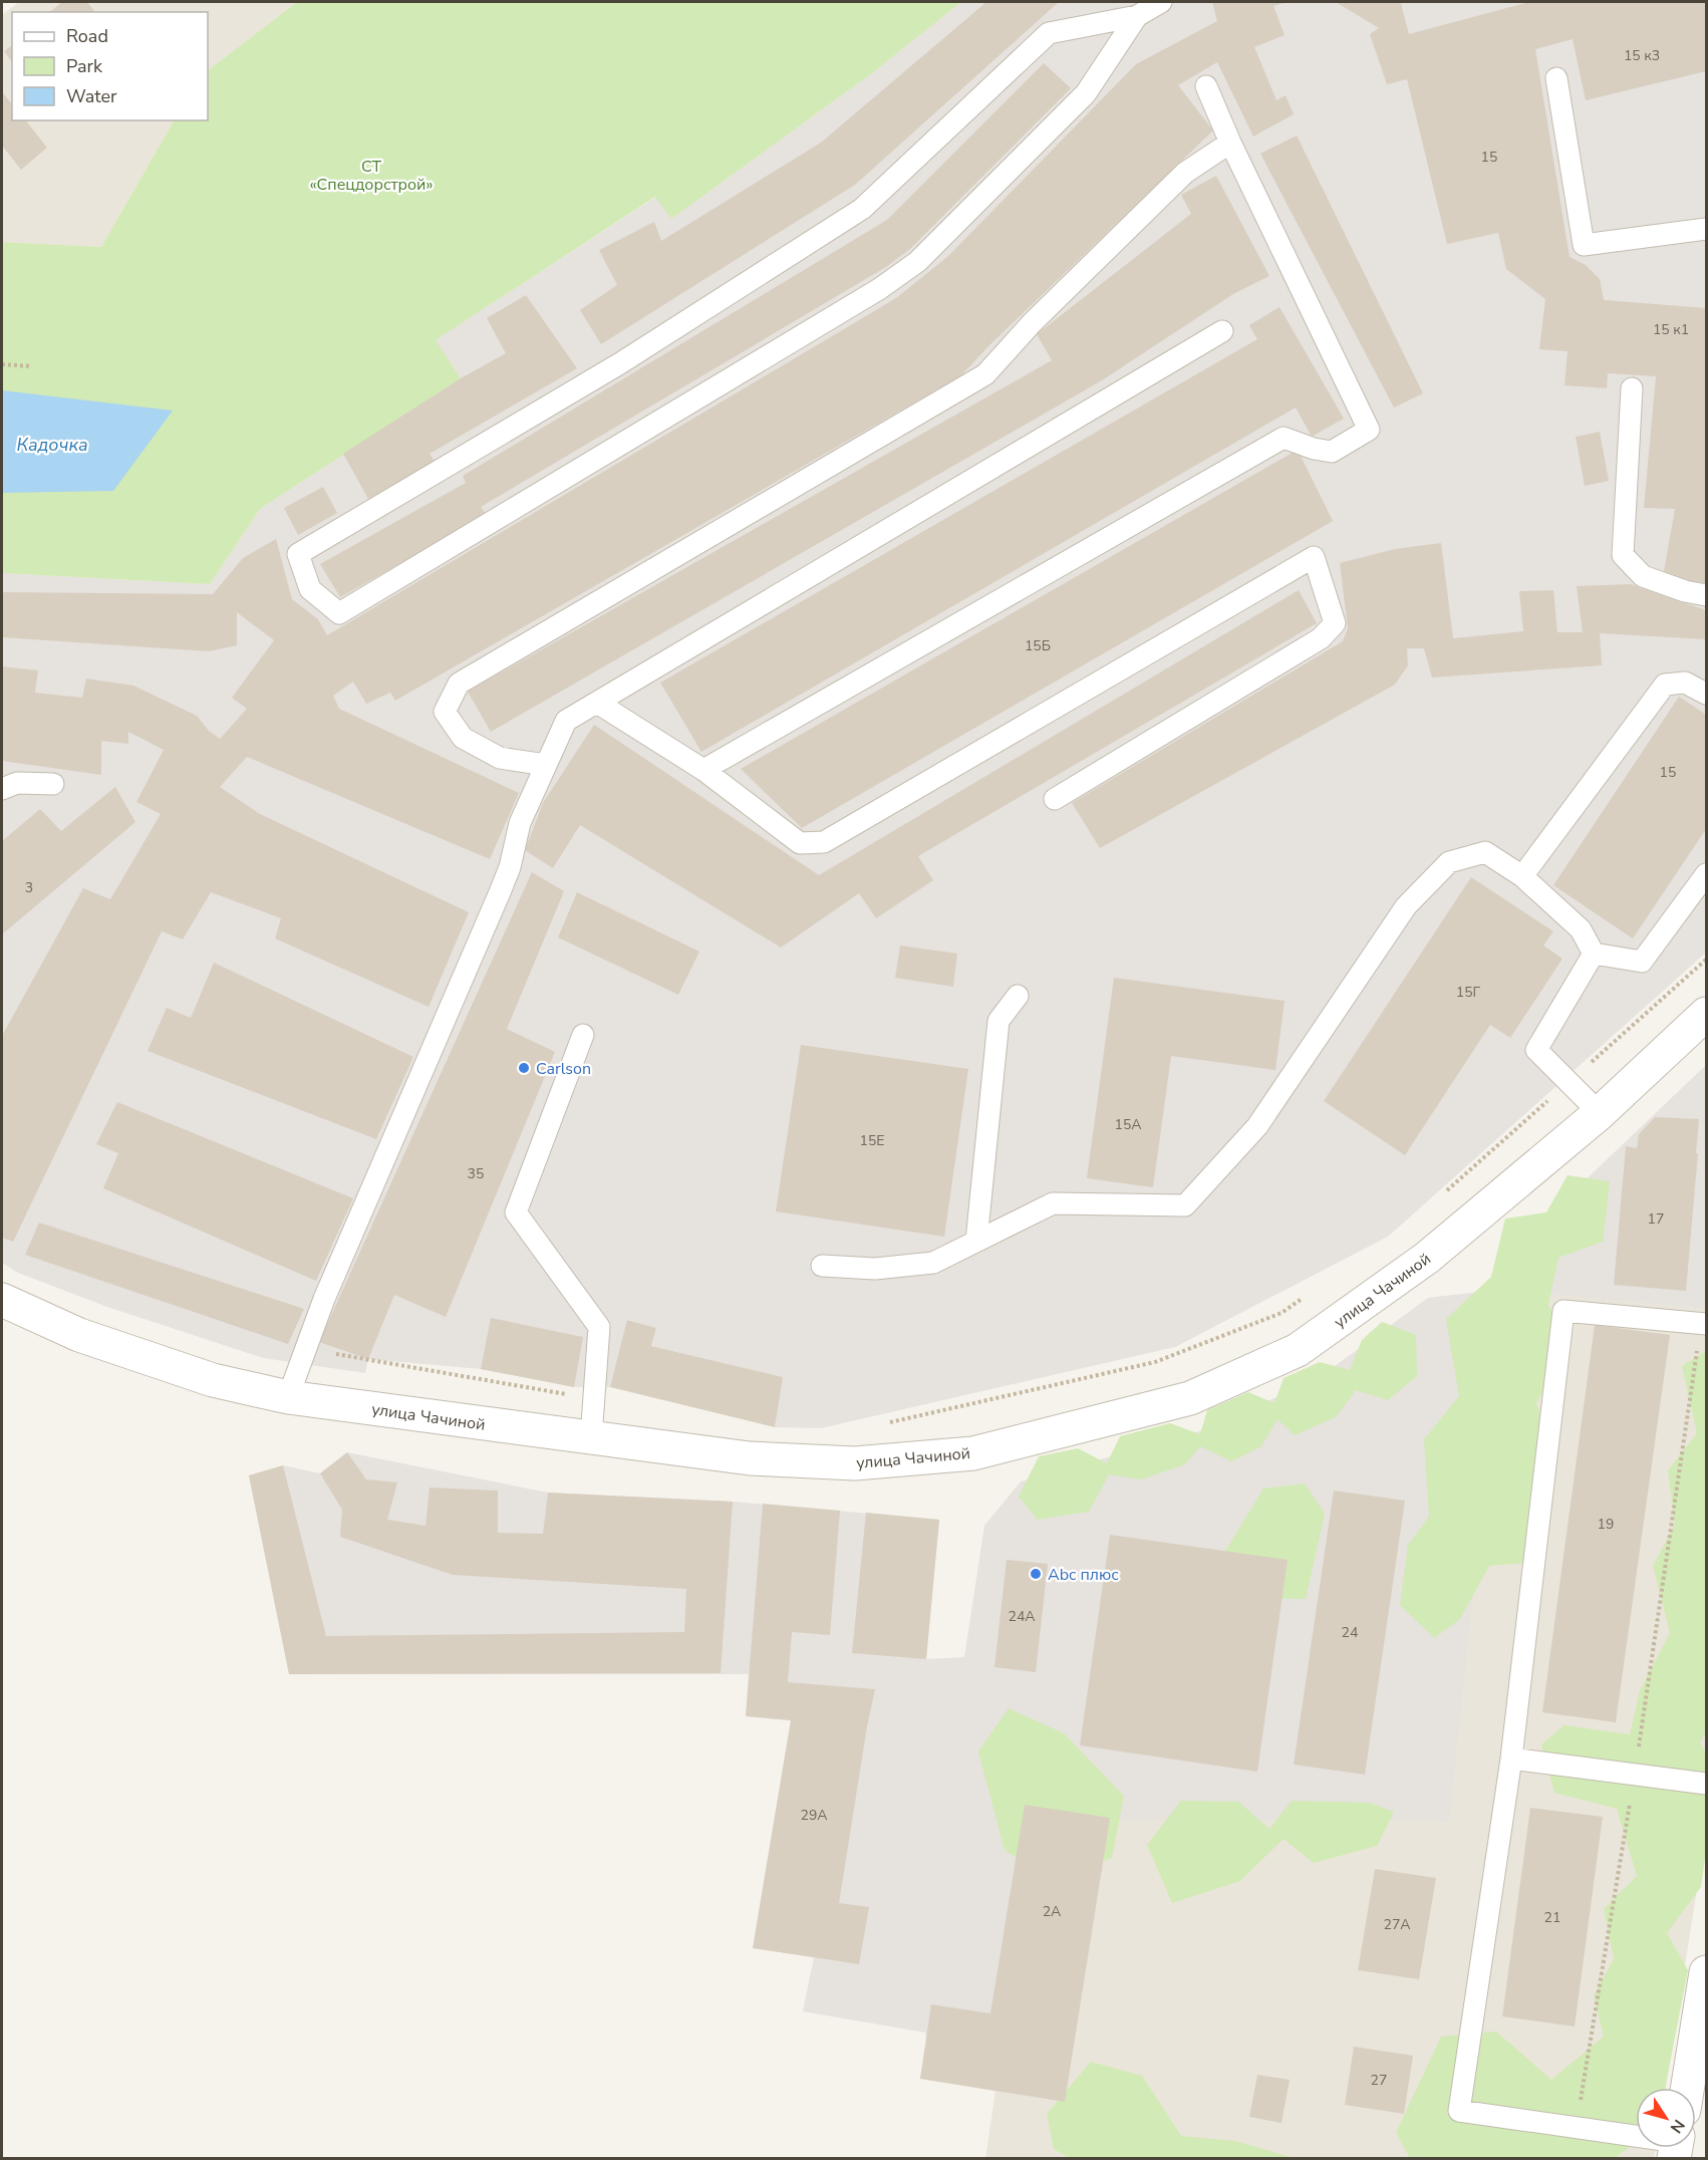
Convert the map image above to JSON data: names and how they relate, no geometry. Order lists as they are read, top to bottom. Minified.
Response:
{"streets":{"street":["улица Чачиной"]},"water":["Кадочка"],"parks":["СТ «Спецдорстрой»"],"places":["Carlson","Аbc плюс"],"house_numbers":["15 к3","15","15 к1","15Б","15","3","15Г","15А","15Е","35","17","19","24А","24","29А","2А","21","27А","27"],"legend":["Road","Park","Water"],"north":"bottom right"}
